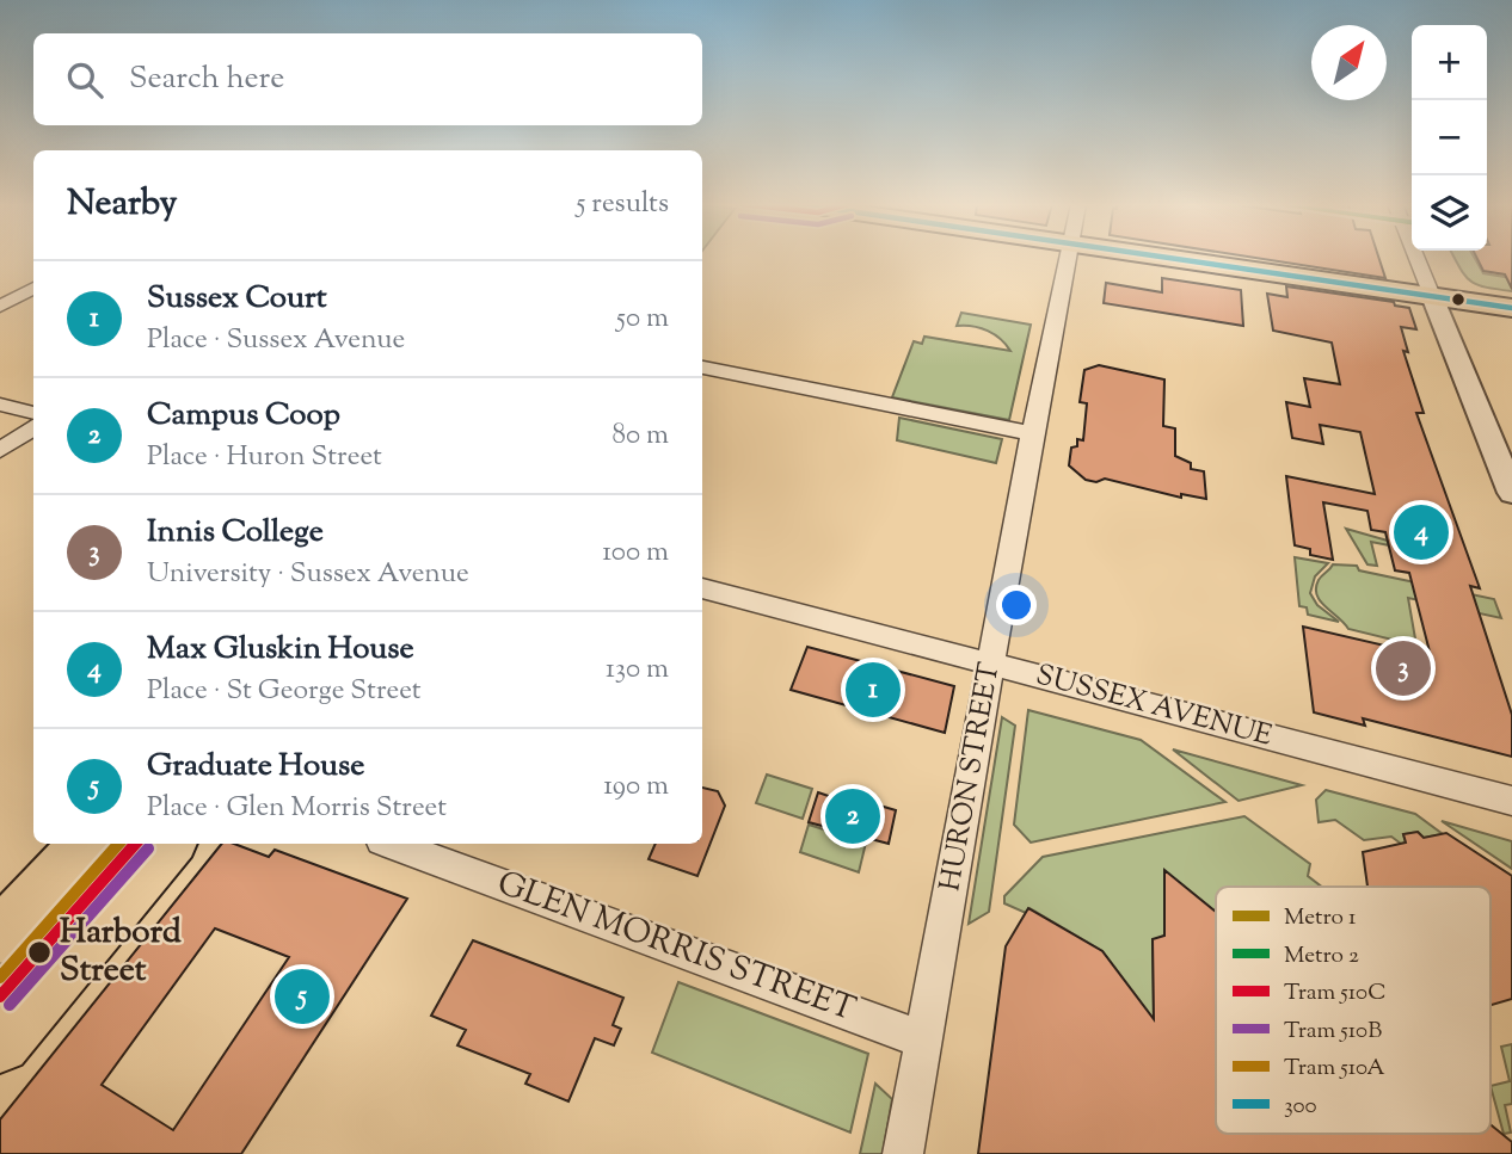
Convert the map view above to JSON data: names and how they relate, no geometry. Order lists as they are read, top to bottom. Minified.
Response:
{"streets":{"street":["SUSSEX AVENUE","HURON STREET","GLEN MORRIS STREET"]},"crossings":[["SUSSEX AVENUE","HURON STREET"],["HURON STREET","GLEN MORRIS STREET"]],"places":["Harbord Street"],"lines":["transit line 300","tram line 510C","tram line 510A","tram line 510B"],"legend":["Metro 1","Metro 2","Tram 510C","Tram 510B","Tram 510A","300"],"north":"top right","page":{"map_buttons":["+","−"],"search":"Search here","heading":["Nearby","5 results"],"list":[{"mark":"1","name":"Sussex Court","note":"Place · Sussex Avenue","value":"50 m"},{"mark":"2","name":"Campus Coop","note":"Place · Huron Street","value":"80 m"},{"mark":"3","name":"Innis College","note":"University · Sussex Avenue","value":"100 m"},{"mark":"4","name":"Max Gluskin House","note":"Place · St George Street","value":"130 m"},{"mark":"5","name":"Graduate House","note":"Place · Glen Morris Street","value":"190 m"}],"pins":["4","3","1","2","5"]}}
